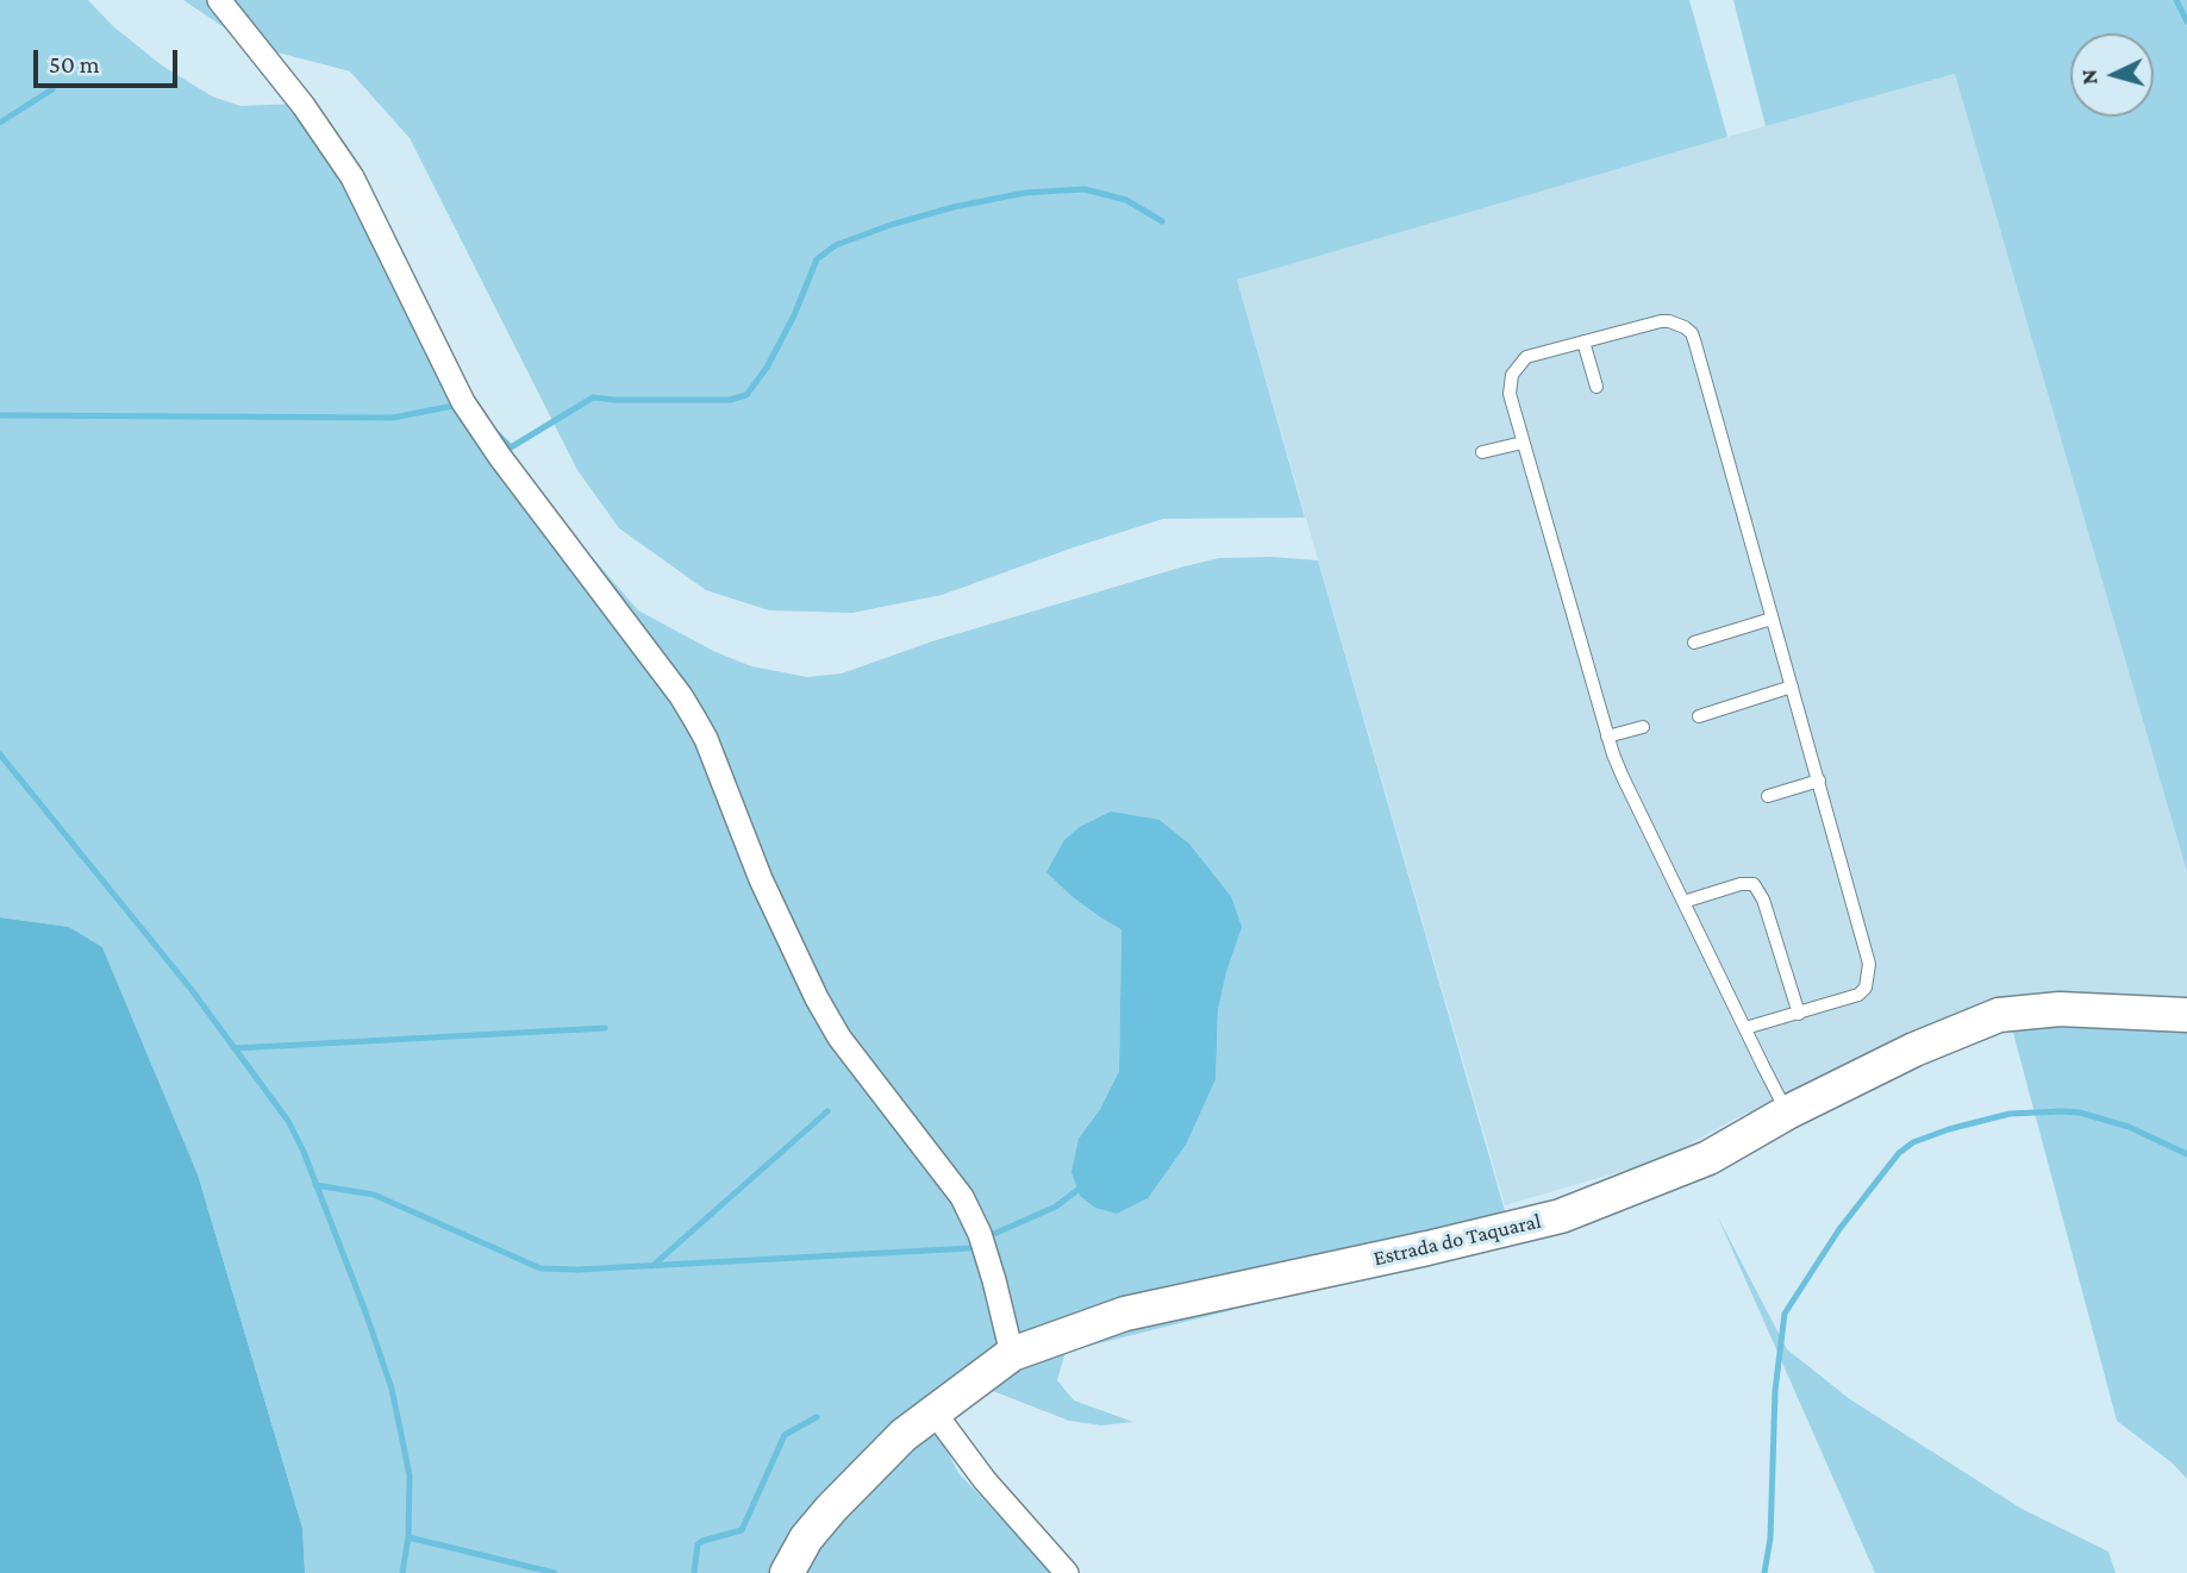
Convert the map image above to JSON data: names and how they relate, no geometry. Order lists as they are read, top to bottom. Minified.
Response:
{"streets":{"street":["Estrada do Taquaral"]},"scale_bar":"50 m","north":"left"}
